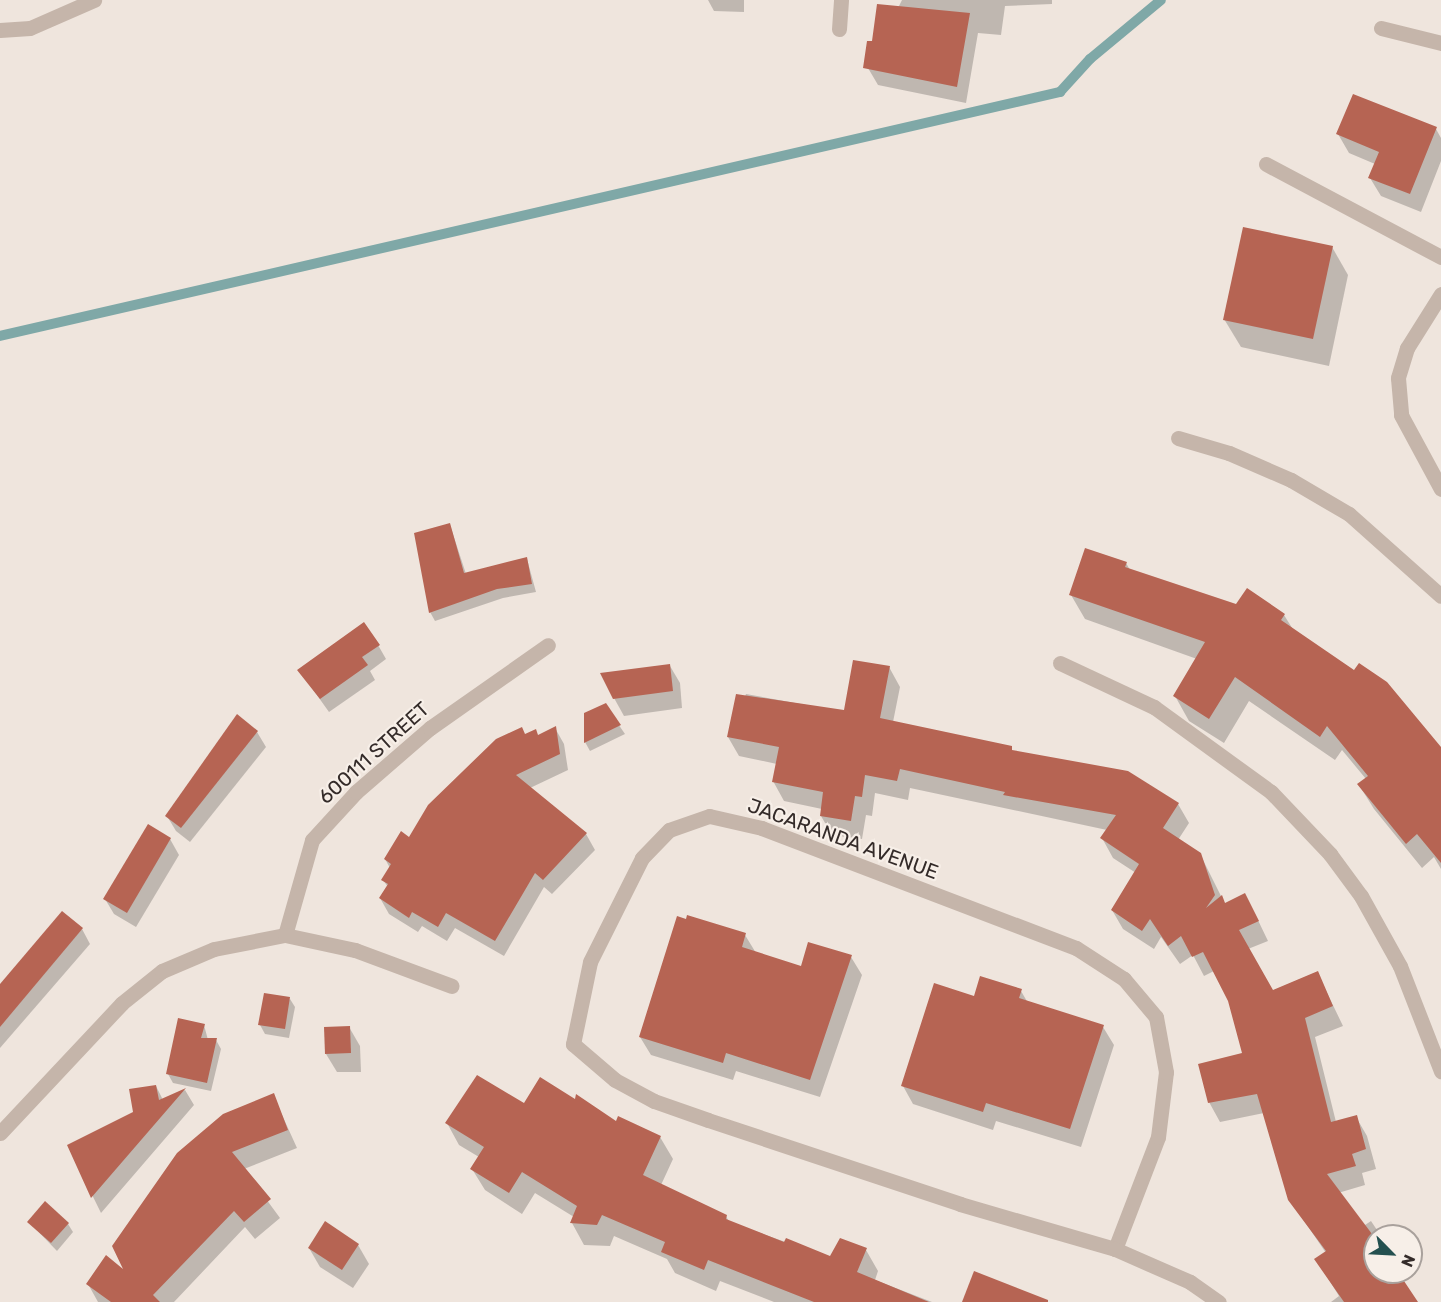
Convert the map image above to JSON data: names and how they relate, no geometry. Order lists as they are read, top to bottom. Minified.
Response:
{"streets":{"street":["600111 STREET","JACARANDA AVENUE"]},"north":"bottom right"}
